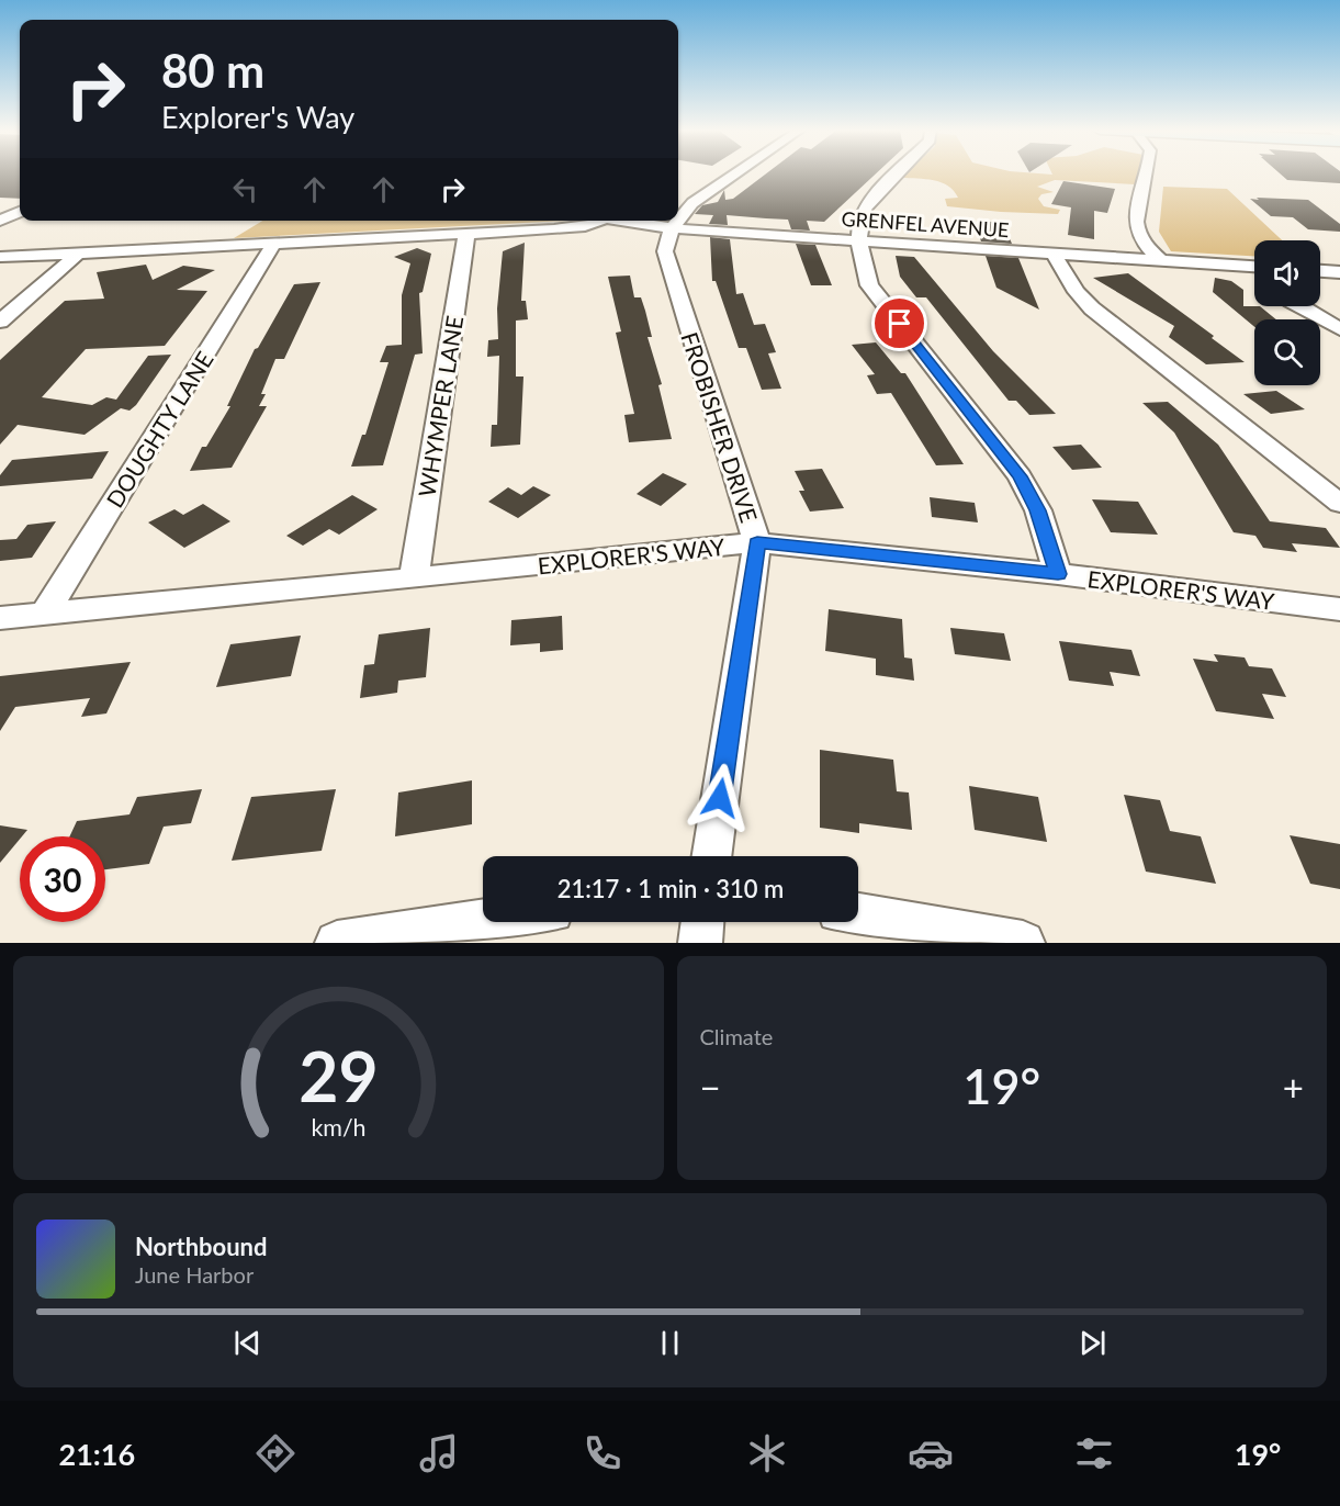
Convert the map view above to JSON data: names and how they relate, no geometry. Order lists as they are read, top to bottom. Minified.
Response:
{"streets":{"street":["GRENFEL AVENUE","WHYMPER LANE","FROBISHER DRIVE","DOUGHTY LANE","EXPLORER'S WAY"]},"crossings":[["GRENFEL AVENUE","FROBISHER DRIVE"],["WHYMPER LANE","EXPLORER'S WAY"],["FROBISHER DRIVE","EXPLORER'S WAY"],["DOUGHTY LANE","EXPLORER'S WAY"]],"page":{"turn":["80 m","Explorer's Way"],"limit":"30","trip":"21:17 · 1 min · 310 m","tile":"Climate","heat":["−","19°","+"],"song":["Northbound","June Harbor"],"tabs":["21:16","19°"],"gauge":["29","km/h"]}}
